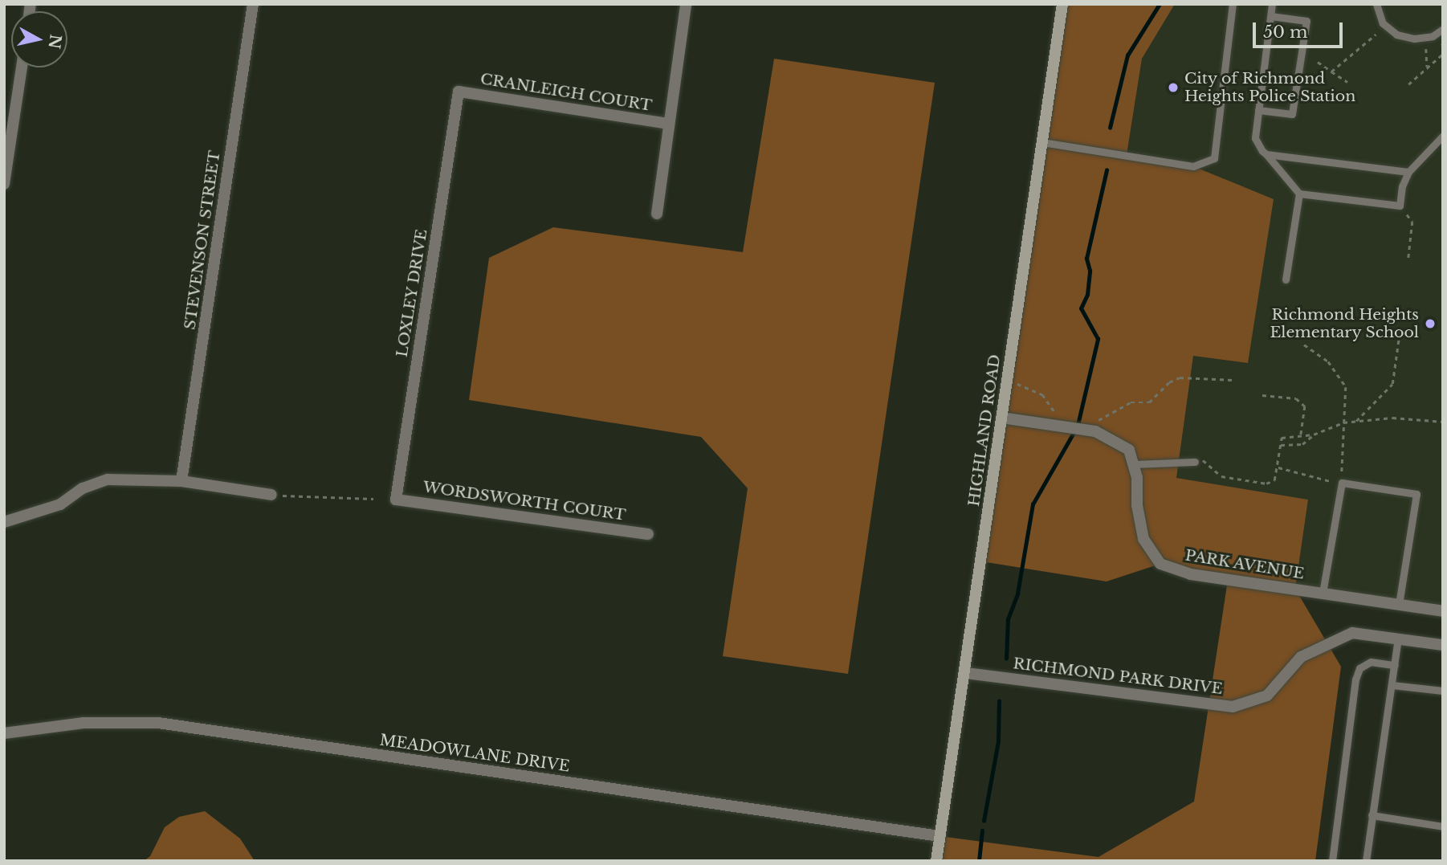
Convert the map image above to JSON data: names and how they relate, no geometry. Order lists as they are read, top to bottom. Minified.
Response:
{"streets":{"street":["CRANLEIGH COURT","STEVENSON STREET","LOXLEY DRIVE","HIGHLAND ROAD","WORDSWORTH COURT","PARK AVENUE","RICHMOND PARK DRIVE","MEADOWLANE DRIVE"]},"crossings":[["CRANLEIGH COURT","LOXLEY DRIVE"],["LOXLEY DRIVE","WORDSWORTH COURT"],["HIGHLAND ROAD","PARK AVENUE"],["HIGHLAND ROAD","RICHMOND PARK DRIVE"],["HIGHLAND ROAD","MEADOWLANE DRIVE"]],"places":["City of Richmond Heights Police Station","Richmond Heights Elementary School"],"scale_bar":"50 m","north":"right"}
